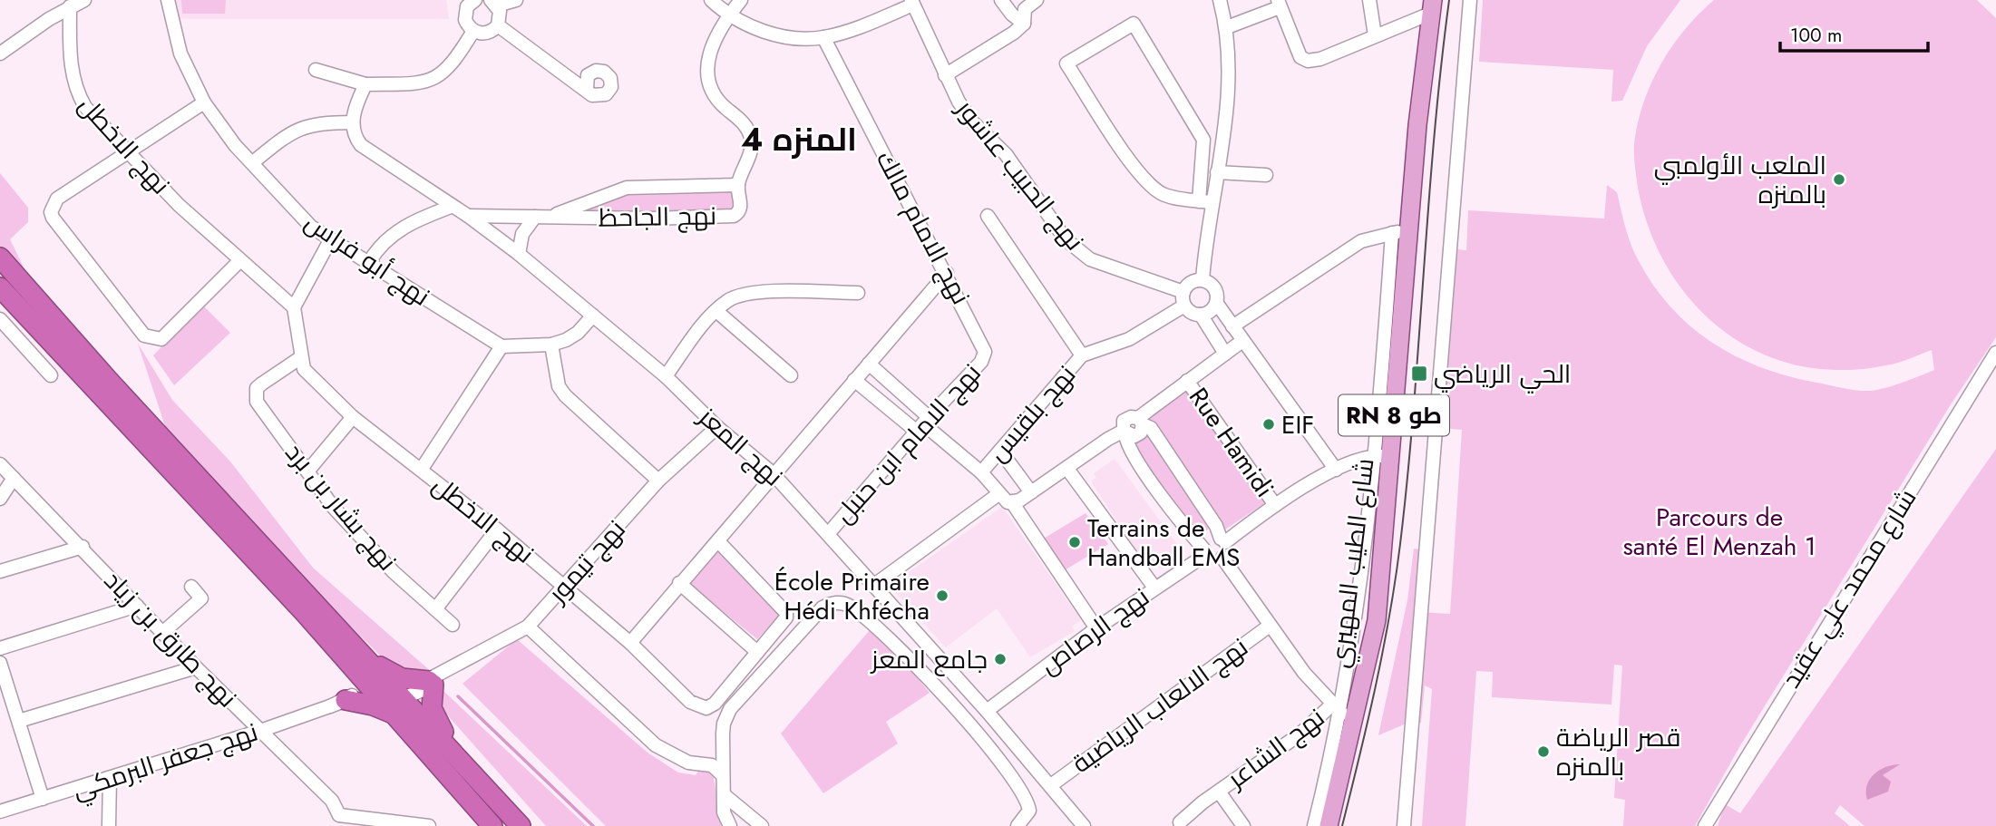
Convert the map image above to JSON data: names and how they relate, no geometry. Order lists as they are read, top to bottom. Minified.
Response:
{"streets":{"main road":["RN 8 طو","شارع الطيب المهيري"],"street":["نهج الاخطل","نهج الحبيب عاشور","نهج الجاحظ","نهج الامام مالك","نهج أبو فراس","نهج بلقيس","Rue Hamidi","نهج الامام ابن حنبل","نهج المعز","نهج بشار بن برد","نهج تيمور","شارع محمد علي عقيد","نهج الرصاص","نهج طارق بن زياد","نهج الالعاب الرياضية","نهج الشاعر","نهج جعفر البرمكي"]},"crossings":[["نهج الاخطل","نهج بشار بن برد"],["نهج الاخطل","نهج تيمور"],["نهج الحبيب عاشور","نهج بلقيس"],["نهج الجاحظ","نهج المعز"],["نهج الامام مالك","نهج الامام ابن حنبل"],["Rue Hamidi","نهج الرصاص"],["نهج الامام ابن حنبل","نهج المعز"],["نهج المعز","نهج تيمور"],["نهج المعز","نهج الرصاص"],["نهج المعز","نهج الالعاب الرياضية"],["نهج تيمور","نهج جعفر البرمكي"],["شارع الطيب المهيري","نهج الرصاص"],["نهج طارق بن زياد","نهج جعفر البرمكي"]],"districts":["المنزه 4"],"parks":["Parcours de santé El Menzah 1"],"places":{"other":["الملعب الأولمبي بالمنزه","EIF","Terrains de Handball EMS","École Primaire Hédi Khfécha","جامع المعز","قصر الرياضة بالمنزه"],"transit":["الحي الرياضي"]},"scale_bar":"100 m"}
